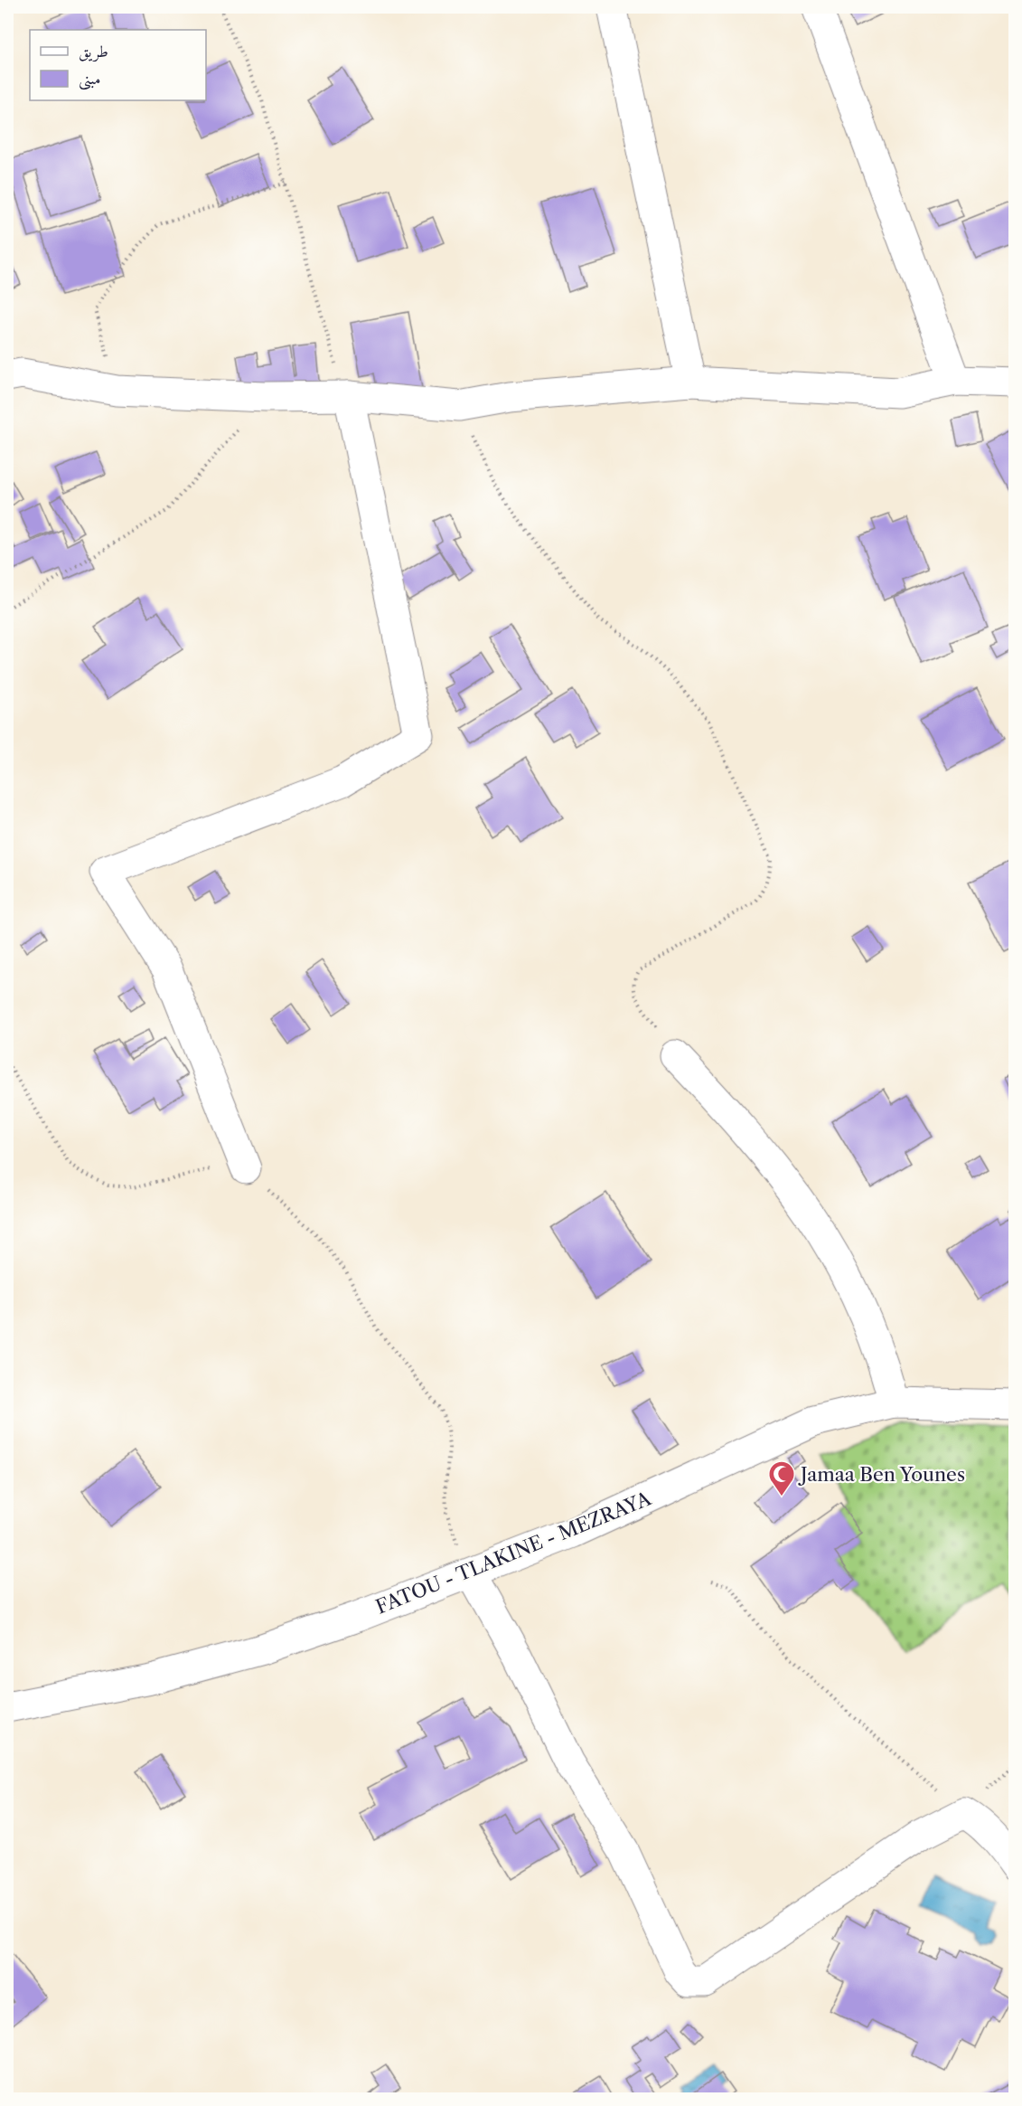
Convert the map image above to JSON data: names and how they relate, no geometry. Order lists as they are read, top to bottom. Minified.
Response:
{"streets":{"street":["FATOU - TLAKINE - MEZRAYA"]},"places":{"mosque":["Jamaa Ben Younes"]},"legend":["طريق","مبنى"]}
